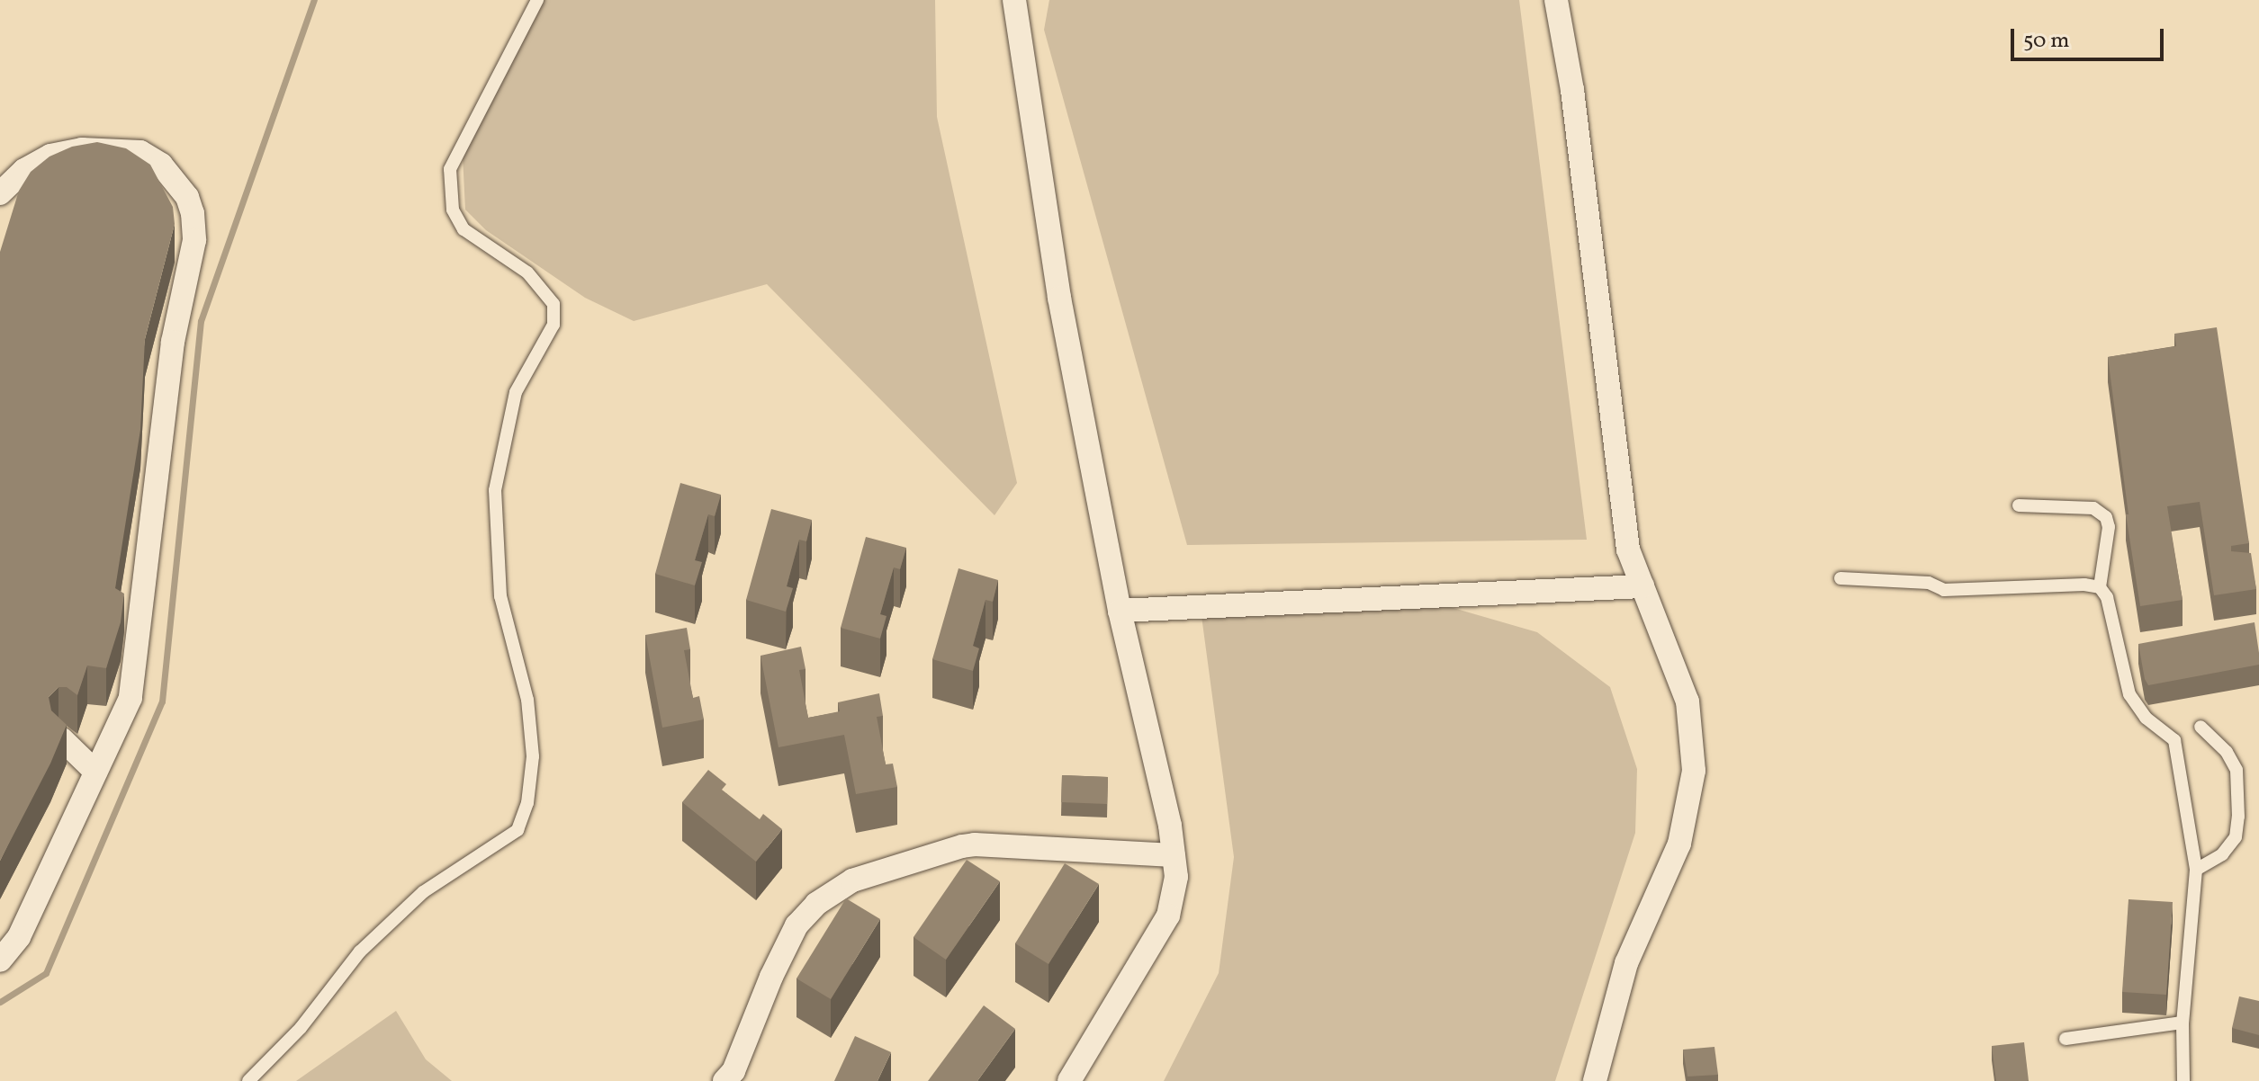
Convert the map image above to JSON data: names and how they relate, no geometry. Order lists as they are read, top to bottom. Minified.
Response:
{"scale_bar":"50 m"}
